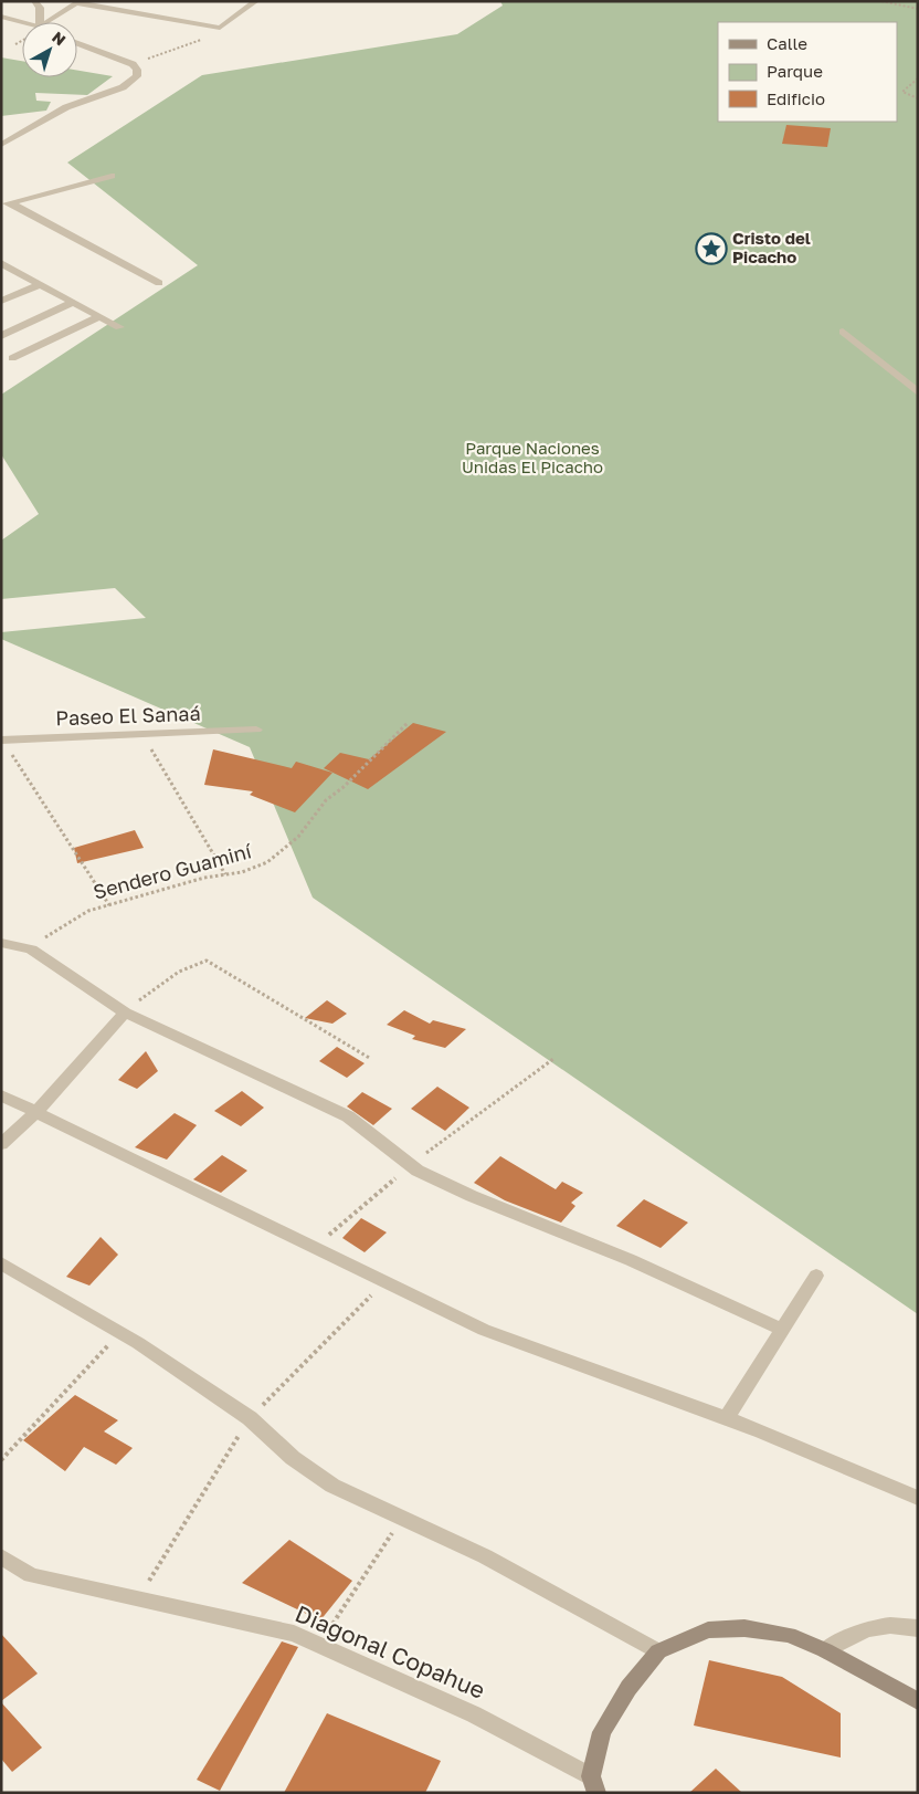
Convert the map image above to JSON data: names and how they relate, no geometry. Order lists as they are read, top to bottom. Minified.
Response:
{"streets":{"street":["Paseo El Sanaá","Diagonal Copahue"],"path":["Sendero Guaminí"]},"parks":["Parque Naciones Unidas El Picacho"],"places":{"place":["Cristo del Picacho"]},"legend":["Calle","Parque","Edificio"],"north":"top right"}
